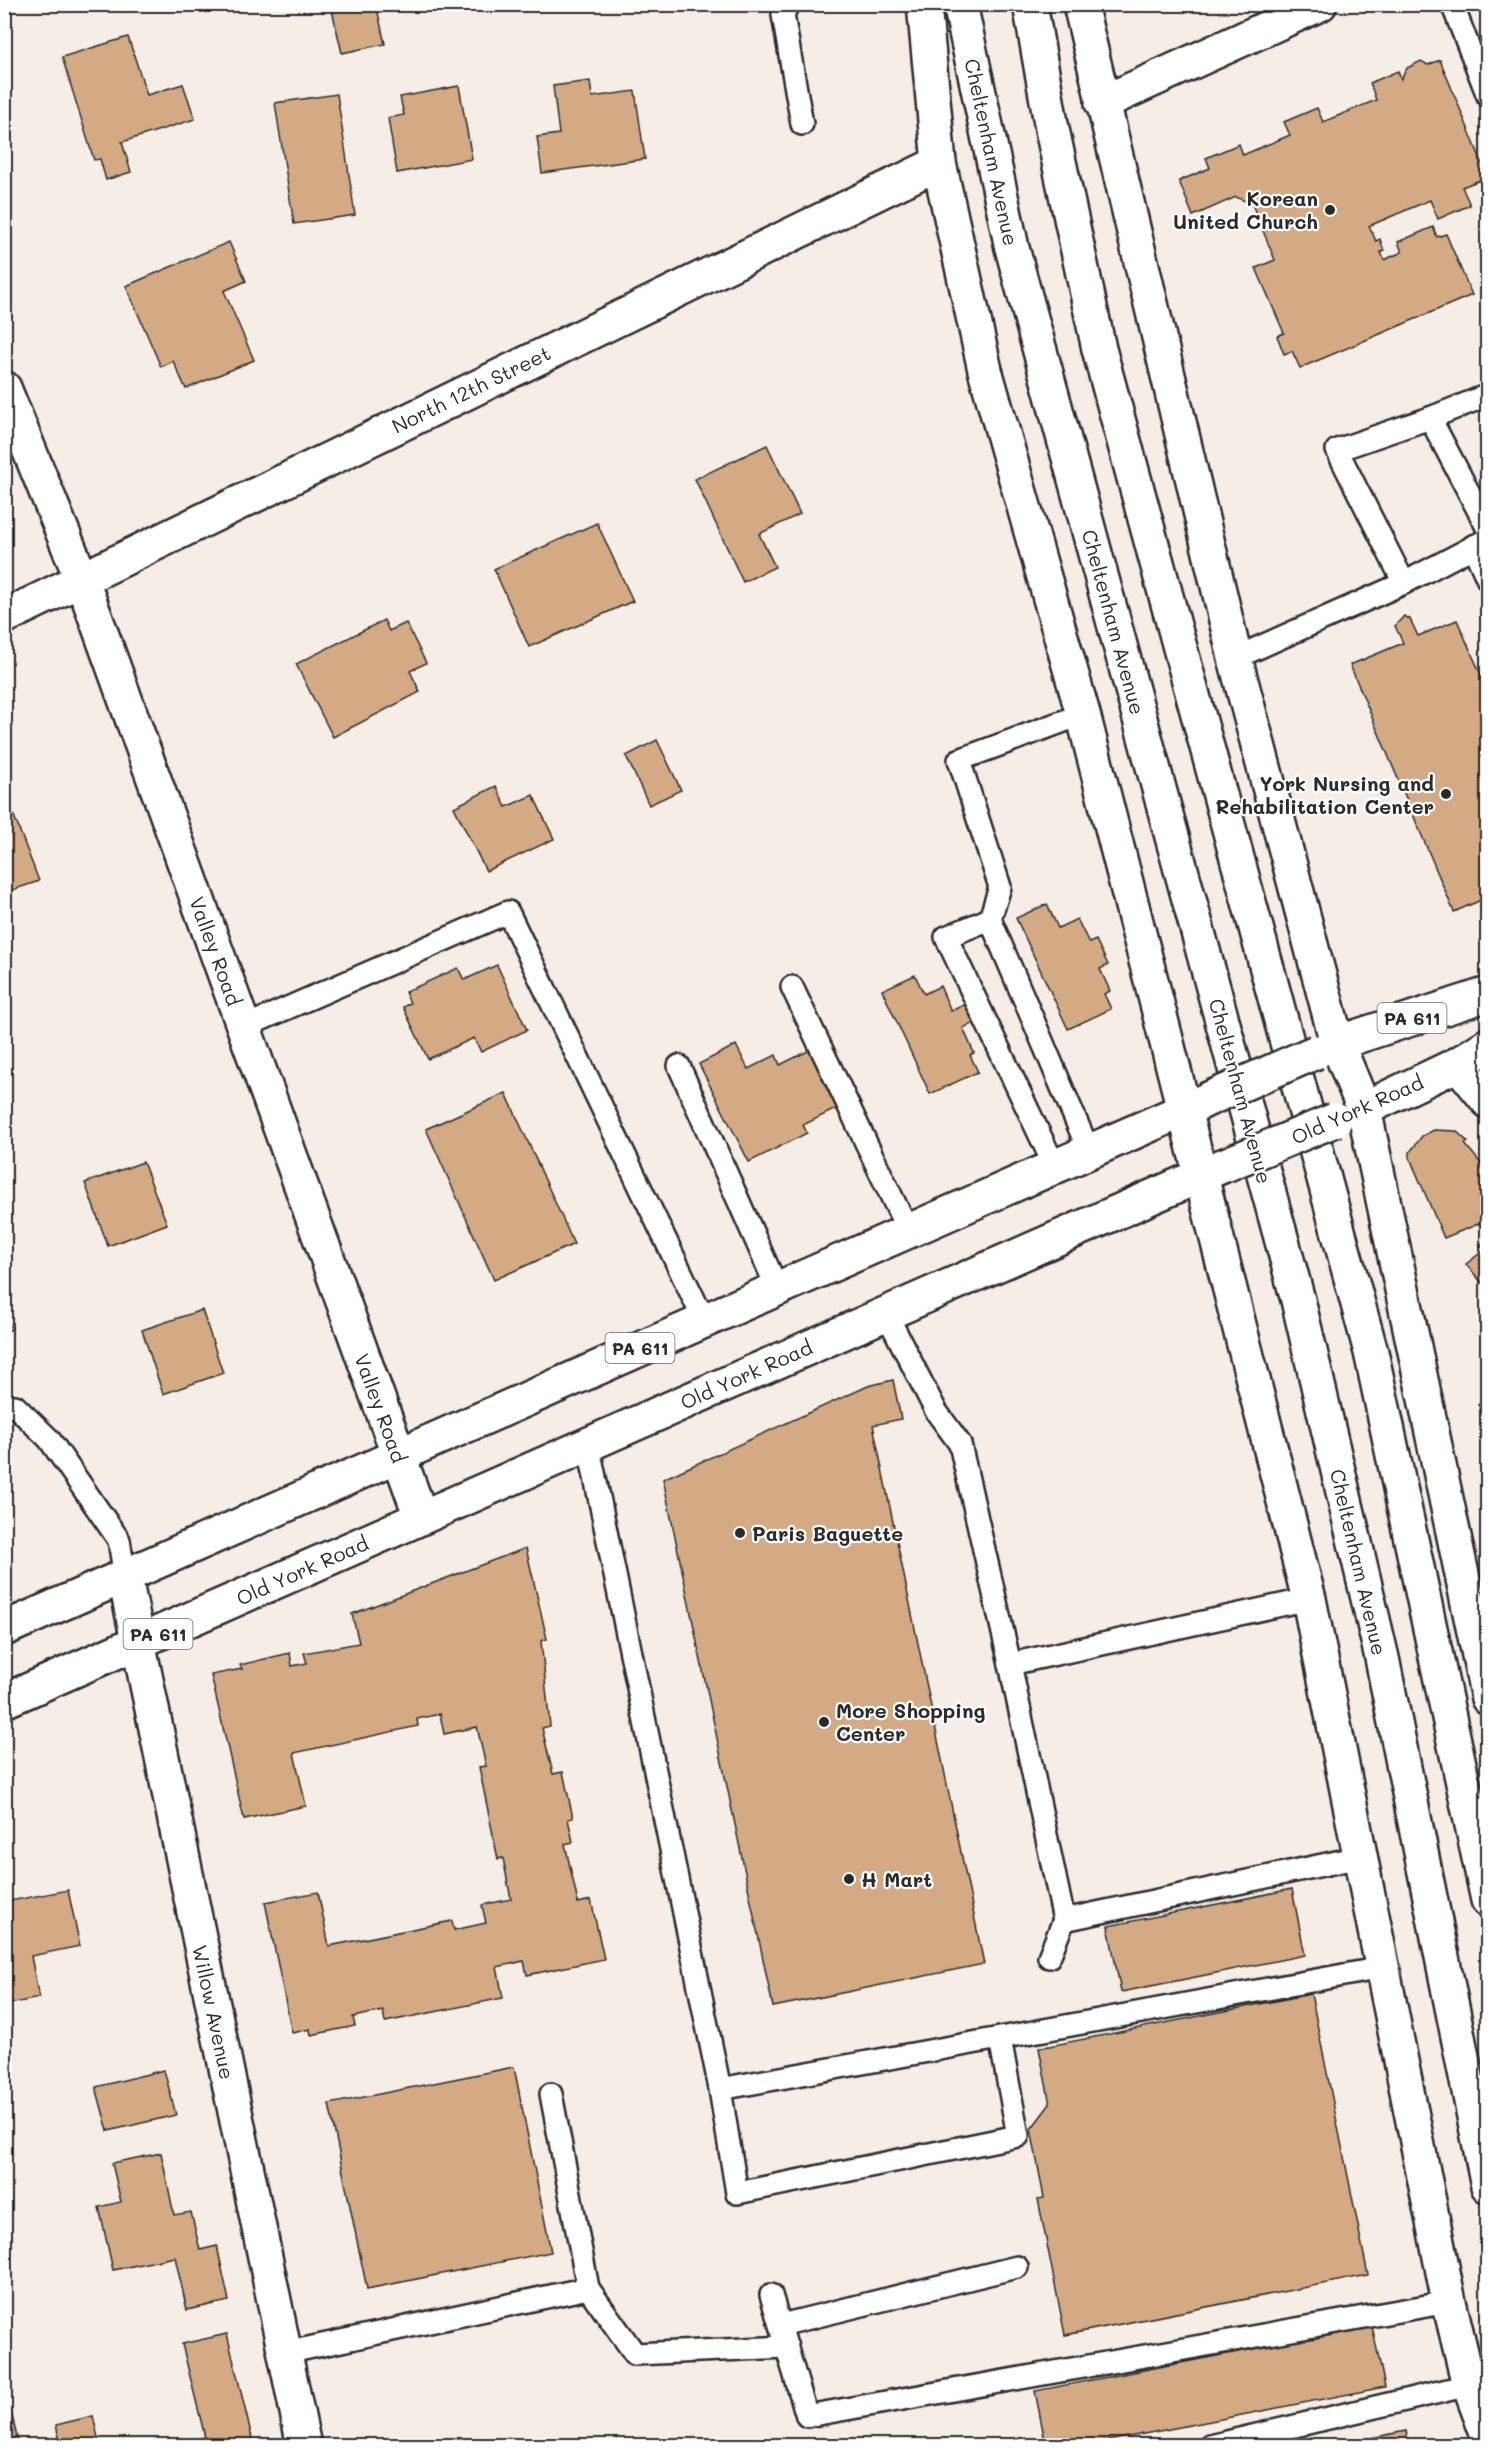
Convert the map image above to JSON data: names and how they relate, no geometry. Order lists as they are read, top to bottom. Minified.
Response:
{"streets":{"main road":["Cheltenham Avenue","North 12th Street","Valley Road","PA 611","Old York Road","Willow Avenue"]},"crossings":[["North 12th Street","Valley Road"],["Valley Road","PA 611"],["Valley Road","Old York Road"],["PA 611","Willow Avenue"],["Old York Road","Willow Avenue"]],"places":["Korean United Church","York Nursing and Rehabilitation Center","Paris Baguette","More Shopping Center","H Mart"]}
